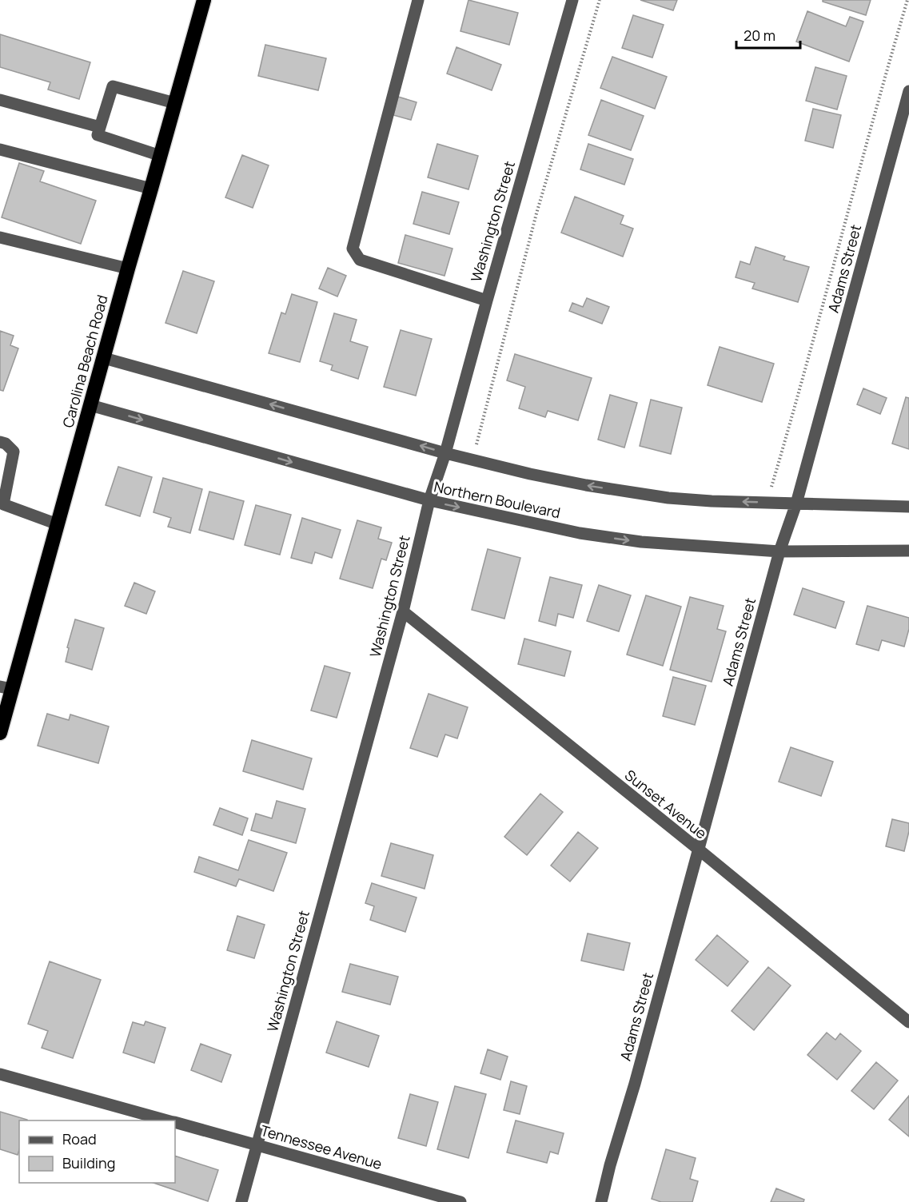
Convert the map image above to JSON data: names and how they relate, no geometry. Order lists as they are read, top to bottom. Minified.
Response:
{"streets":{"highway":["Carolina Beach Road"],"street":["Washington Street","Adams Street","Northern Boulevard","Sunset Avenue","Tennessee Avenue"]},"crossings":[["Washington Street","Northern Boulevard"],["Washington Street","Sunset Avenue"],["Washington Street","Tennessee Avenue"],["Adams Street","Northern Boulevard"],["Adams Street","Sunset Avenue"],["Carolina Beach Road","Northern Boulevard"]],"legend":["Road","Building"],"scale_bar":"20 m"}
